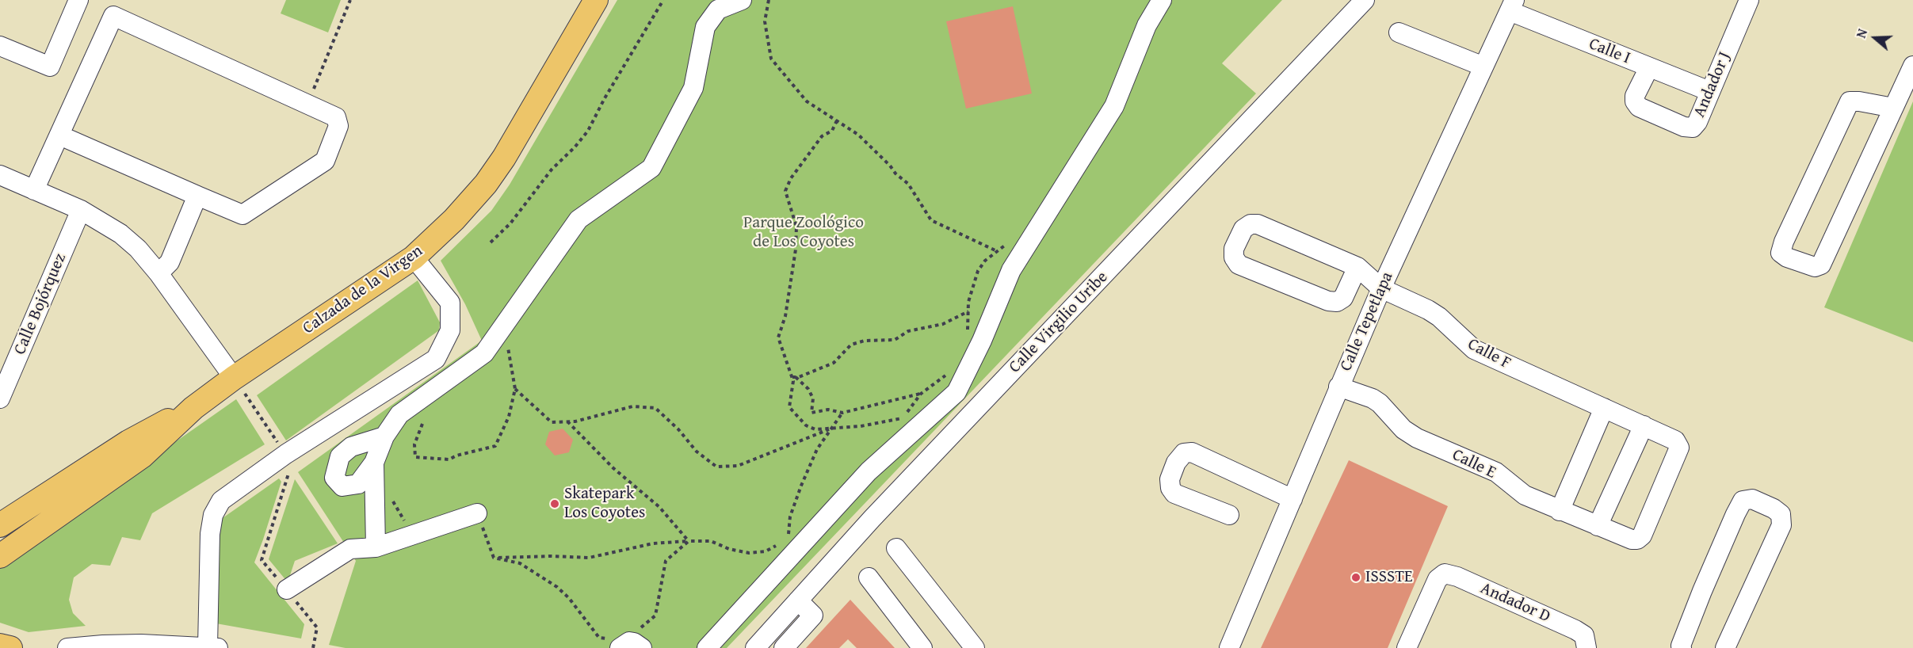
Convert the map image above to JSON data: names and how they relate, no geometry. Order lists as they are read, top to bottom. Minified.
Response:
{"streets":{"main road":["Calzada de la Virgen"],"street":["Calle I","Andador J","Calle Bojórquez","Calle Tepetlapa","Calle Virgilio Uribe","Calle F","Calle E","Andador D"]},"crossings":[["Calle I","Andador J"],["Calle I","Calle Tepetlapa"],["Calle Tepetlapa","Calle F"],["Calle Tepetlapa","Calle E"],["Calle F","Calle E"]],"parks":["Parque Zoológico de Los Coyotes"],"places":["Skatepark Los Coyotes","ISSSTE"],"north":"left"}
